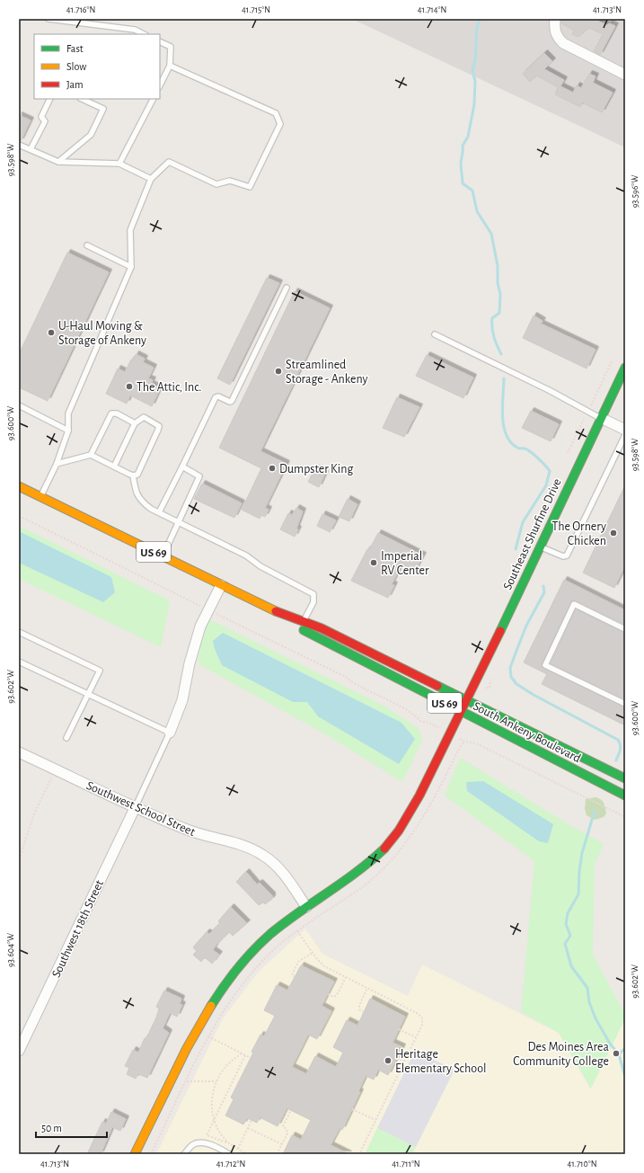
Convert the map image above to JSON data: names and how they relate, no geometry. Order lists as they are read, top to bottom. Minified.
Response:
{"streets":{"main road":["Southeast Shurfine Drive","US 69","South Ankeny Boulevard"],"street":["Southwest School Street","Southwest 18th Street"]},"crossings":[["Southeast Shurfine Drive","South Ankeny Boulevard"],["Southeast Shurfine Drive","Southwest School Street"],["Southwest School Street","Southwest 18th Street"]],"places":["U-Haul Moving & Storage of Ankeny","Streamlined Storage - Ankeny","The Attic, Inc.","Dumpster King","The Ornery Chicken","Imperial RV Center","Des Moines Area Community College","Heritage Elementary School"],"legend":["Fast","Slow","Jam"],"scale_bar":"50 m","coordinates":["41.716°N","41.715°N","41.714°N","41.713°N","93.598°W","93.596°W","93.600°W","93.602°W","93.604°W","41.712°N","41.711°N","41.710°N"]}
